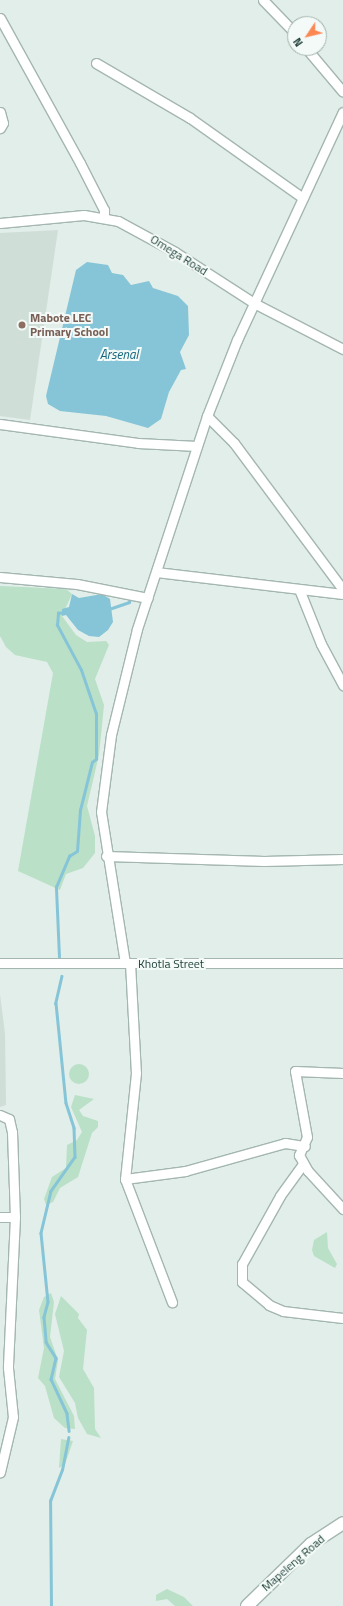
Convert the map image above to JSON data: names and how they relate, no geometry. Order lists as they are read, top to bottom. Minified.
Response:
{"streets":{"street":["Omega Road","Khotla Street","Mapeleng Road"]},"water":["Arsenal"],"places":["Mabote LEC Primary School"],"north":"bottom left"}
